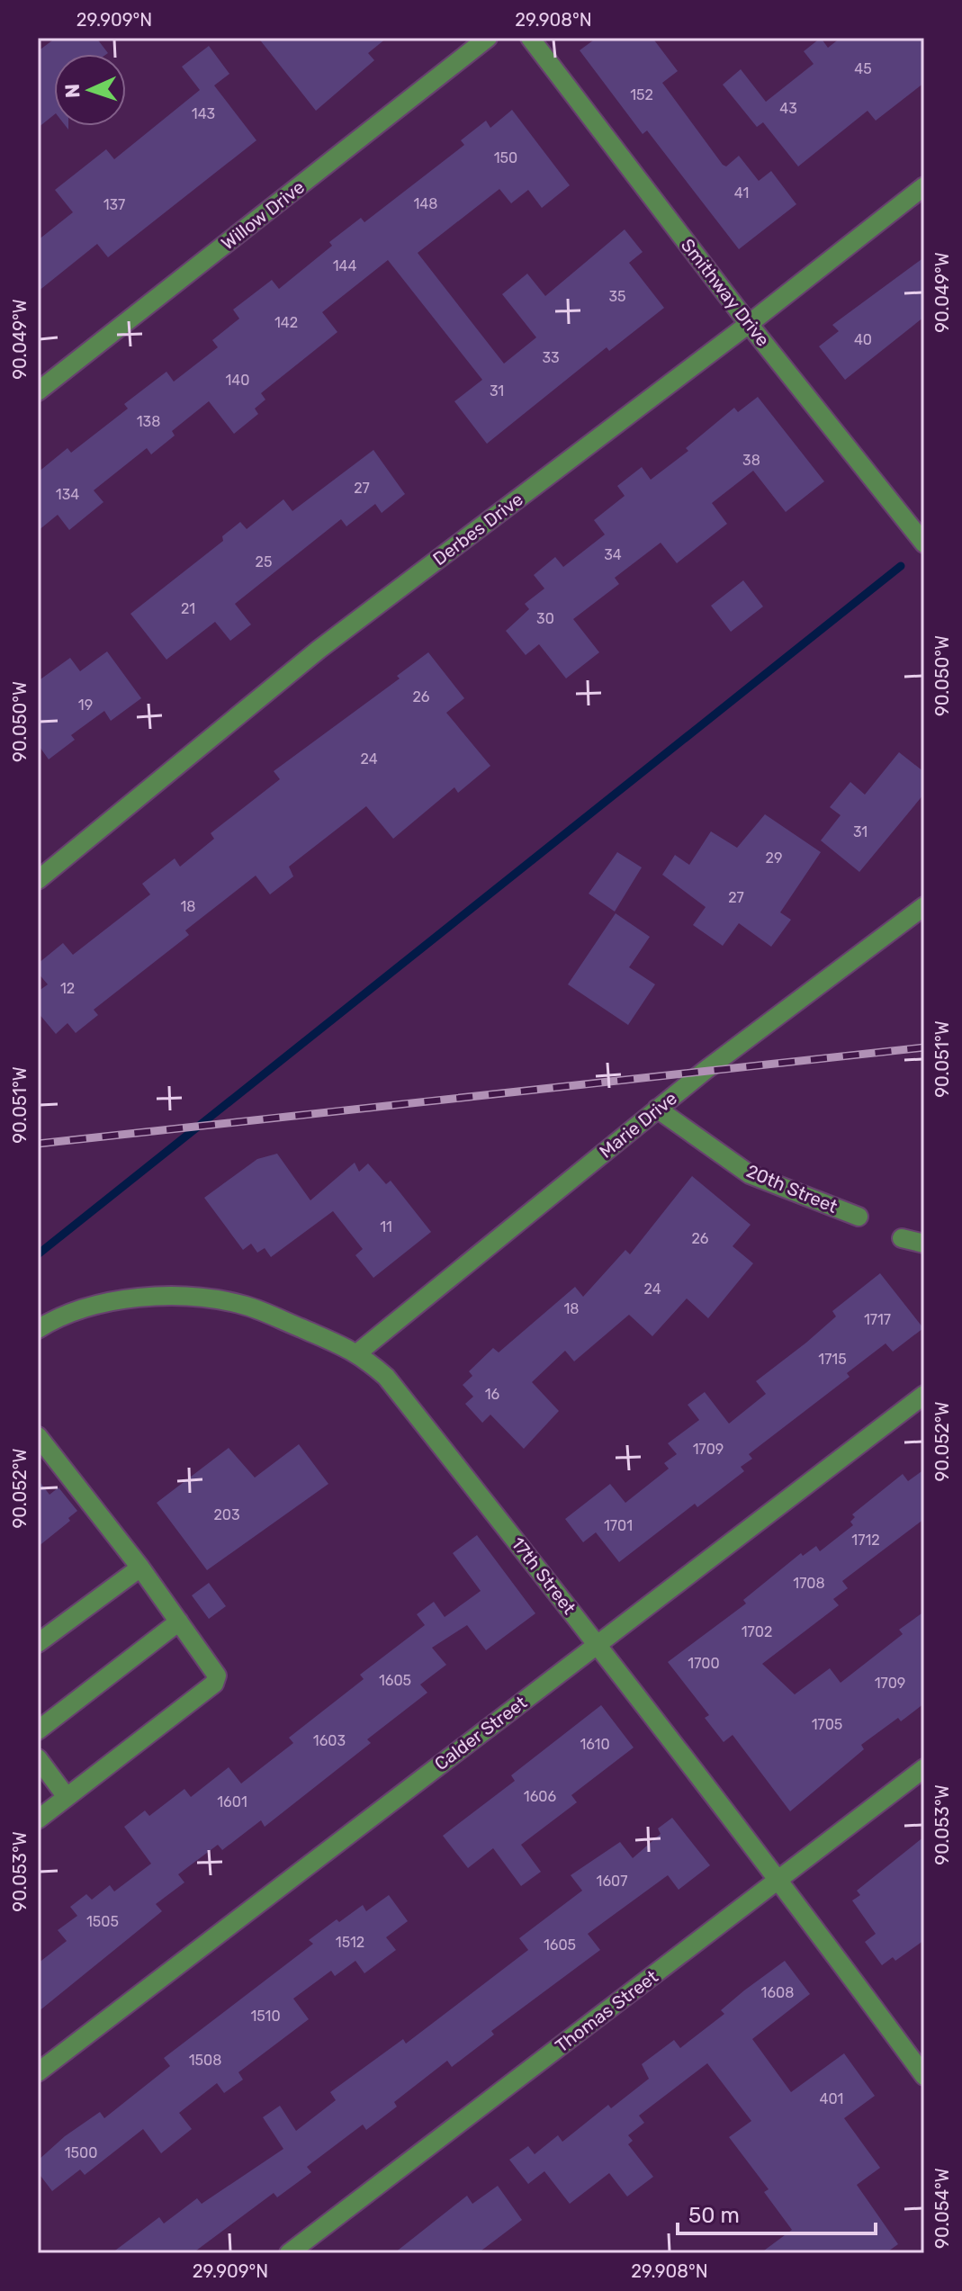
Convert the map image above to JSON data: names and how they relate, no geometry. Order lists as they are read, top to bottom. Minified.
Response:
{"streets":{"street":["Willow Drive","Smithway Drive","Derbes Drive","Marie Drive","20th Street","17th Street","Calder Street","Thomas Street"]},"crossings":[["Smithway Drive","Derbes Drive"],["Marie Drive","20th Street"],["Marie Drive","17th Street"],["17th Street","Calder Street"],["17th Street","Thomas Street"]],"house_numbers":["45","152","43","143","150","41","148","137","144","35","142","40","33","140","31","138","38","27","134","34","25","21","30","26","19","24","31","29","27","18","12","11","26","24","18","1717","1715","16","1709","203","1701","1712","1708","1702","1700","1605","1709","1705","1603","1610","1606","1601","1607","1505","1512","1605","1608","1510","1508","401","1500"],"scale_bar":"50 m","north":"left","coordinates":["29.909°N","29.908°N","90.049°W","90.050°W","90.051°W","90.052°W","90.053°W","90.054°W"]}
